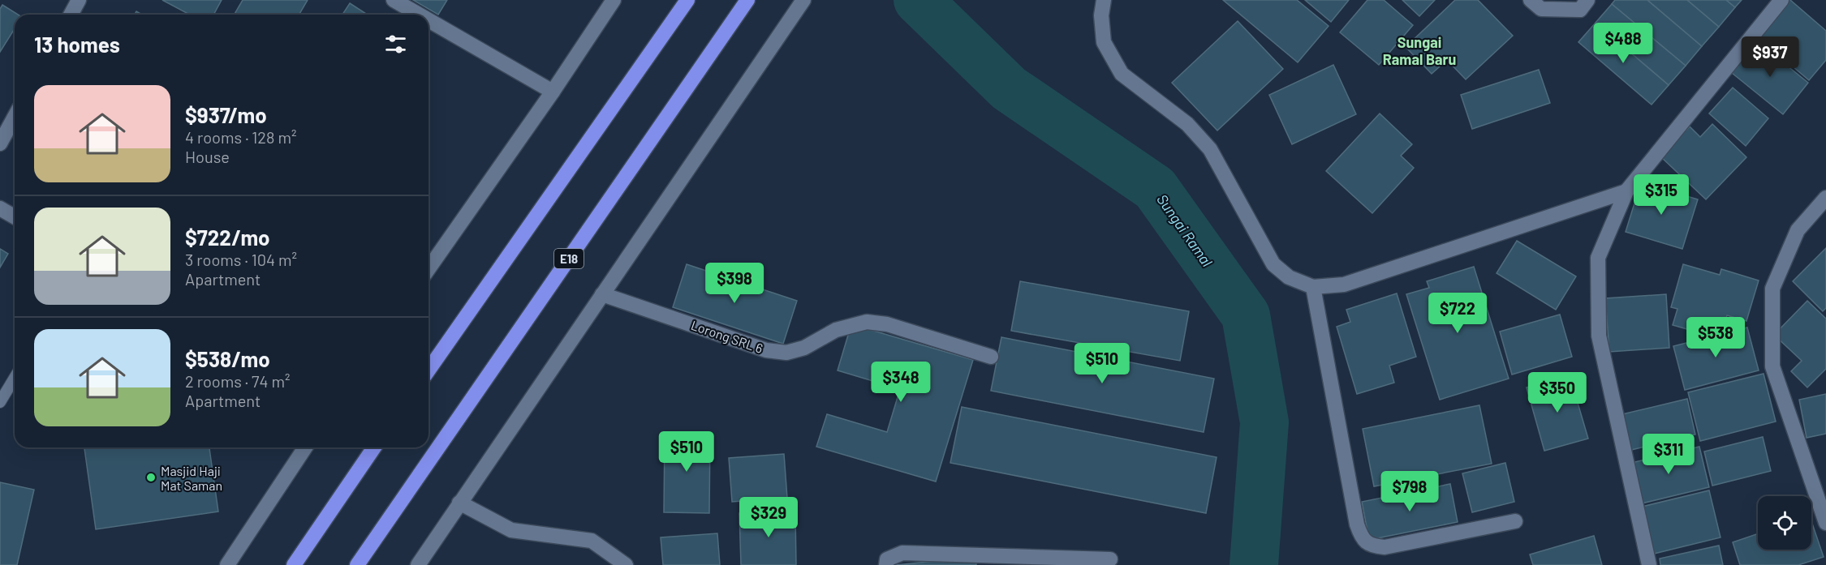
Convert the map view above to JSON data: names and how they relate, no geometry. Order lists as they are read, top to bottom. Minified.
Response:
{"streets":{"highway":["E18"],"street":["Lorong SRL 6"]},"districts":["Sungai Ramal Baru"],"water":["Sungai Ramal"],"places":["Masjid Haji Mat Saman"],"page":{"heading":"13 homes","price":["$488","$937","$315","$398","$722","$538","$510","$348","$350","$510","$311","$798","$329"],"list":[{"name":"$937/mo","note":"4 rooms · 128 m² · House"},{"name":"$722/mo","note":"3 rooms · 104 m² · Apartment"},{"name":"$538/mo","note":"2 rooms · 74 m² · Apartment"}]}}
